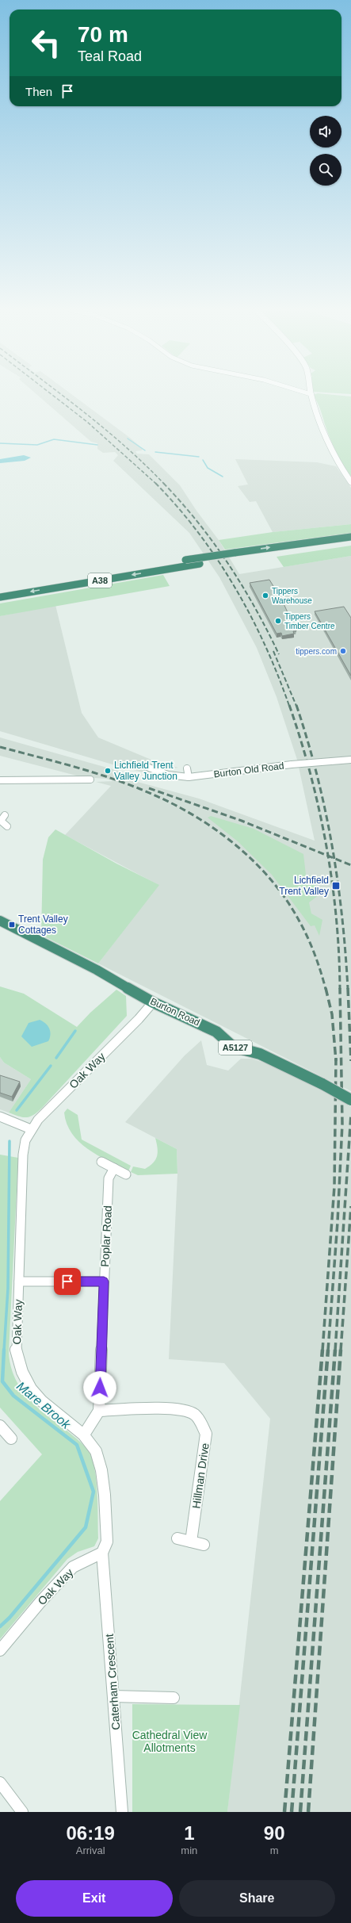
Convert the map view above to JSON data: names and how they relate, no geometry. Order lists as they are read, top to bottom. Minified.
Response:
{"streets":{"highway":["A38","Burton Road","A5127"],"street":["Burton Old Road","Oak Way","Poplar Road","Hillman Drive","Caterham Crescent"]},"crossings":[["Burton Road","Oak Way"],["Oak Way","Caterham Crescent"],["Poplar Road","Hillman Drive"]],"water":["Mare Brook"],"parks":["Cathedral View Allotments"],"places":{"other":["Tippers Warehouse","Tippers Timber Centre","tippers.com","Lichfield Trent Valley Junction"],"transit":["Lichfield Trent Valley","Trent Valley Cottages"]},"page":{"turn":["70 m","Teal Road"],"then":"Then","eta":["06:19","Arrival","1","min","90","m"],"buttons":["Exit","Share"]}}
